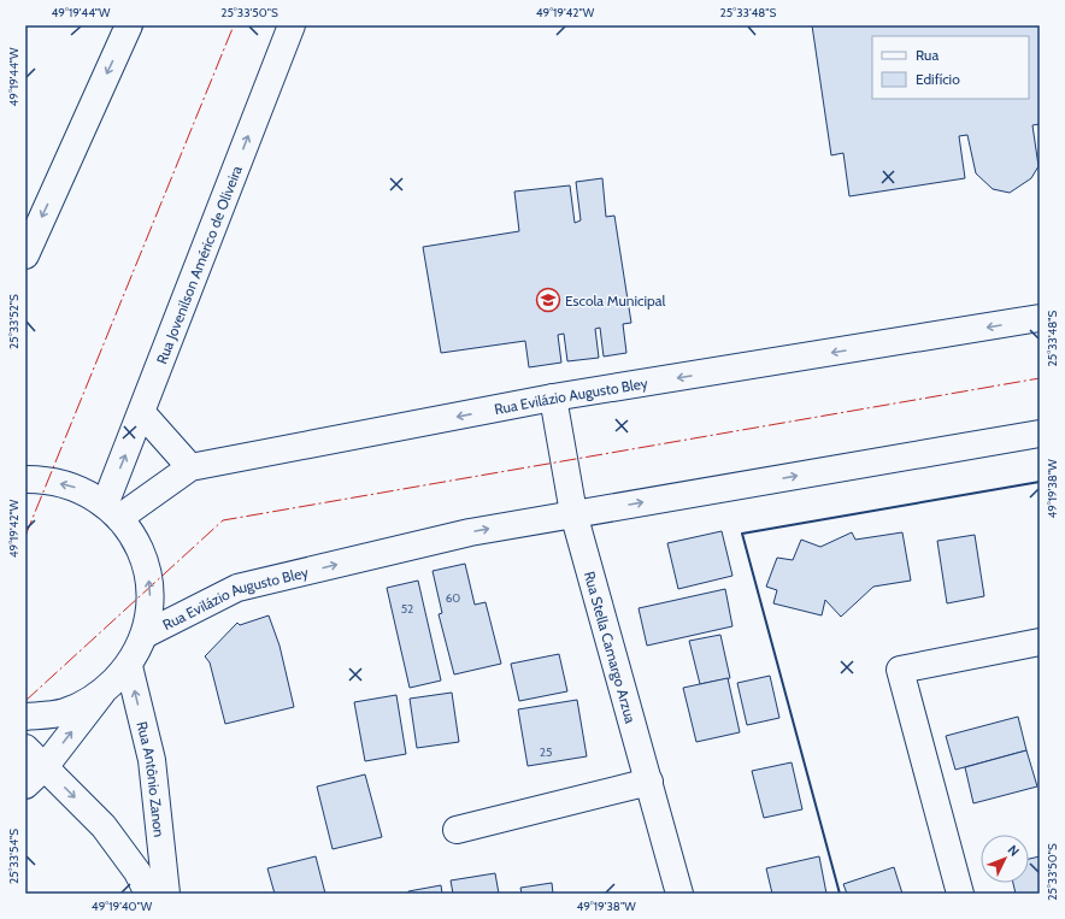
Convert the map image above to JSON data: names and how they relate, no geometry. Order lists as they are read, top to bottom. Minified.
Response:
{"streets":{"street":["Rua Jovenilson Américo de Oliveira","Rua Evilázio Augusto Bley","Rua Stella Camargo Arzua","Rua Antônio Zanon"]},"crossings":[["Rua Jovenilson Américo de Oliveira","Rua Evilázio Augusto Bley"],["Rua Evilázio Augusto Bley","Rua Stella Camargo Arzua"]],"one_way":["Rua Antônio Zanon"],"places":{"school or university":["Escola Municipal"]},"house_numbers":["60","52","25"],"legend":["Rua","Edifício"],"north":"top right","coordinates":["49°19'44\"W","25°33'50\"S","49°19'42\"W","25°33'48\"S","25°33'52\"S","49°19'38\"W","25°33'54\"S","49°19'40\"W"]}
